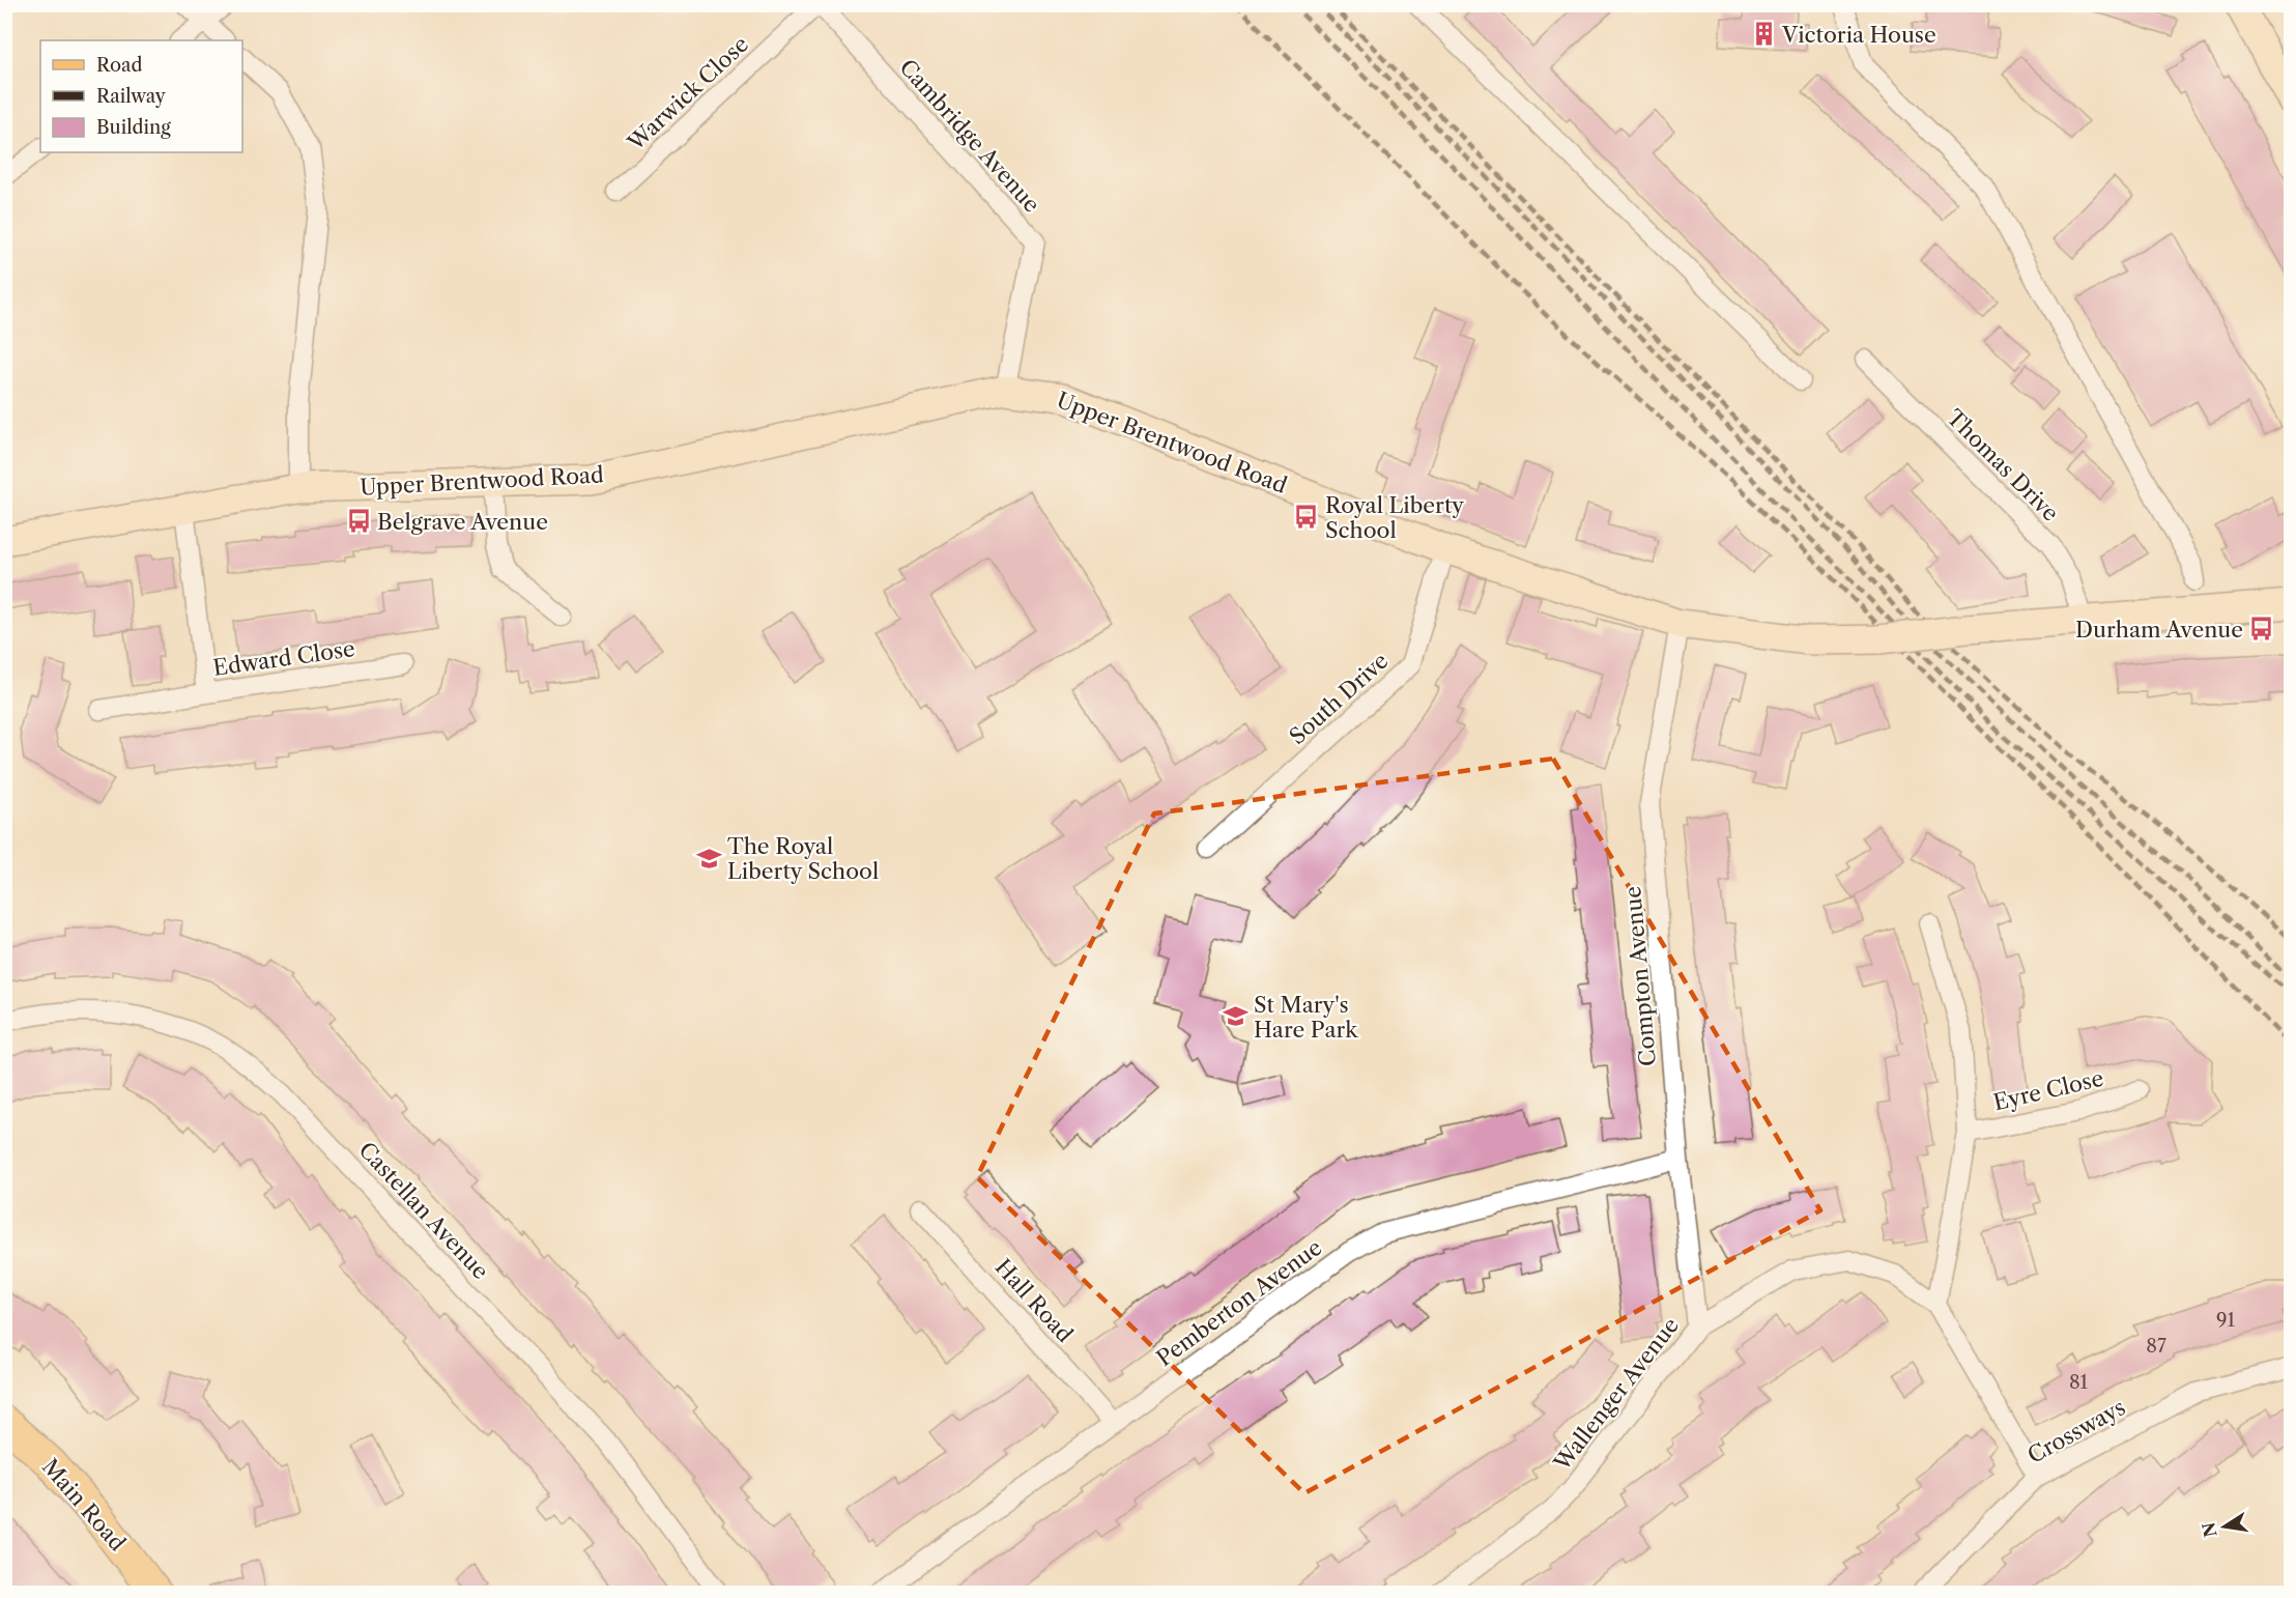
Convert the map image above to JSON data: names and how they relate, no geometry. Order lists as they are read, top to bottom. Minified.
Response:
{"streets":{"main road":["Main Road"],"street":["Warwick Close","Cambridge Avenue","Upper Brentwood Road","Thomas Drive","Edward Close","South Drive","Compton Avenue","Eyre Close","Castellan Avenue","Hall Road","Pemberton Avenue","Wallenger Avenue","Crossways"]},"crossings":[["Warwick Close","Cambridge Avenue"],["Cambridge Avenue","Upper Brentwood Road"],["Upper Brentwood Road","Thomas Drive"],["Upper Brentwood Road","Edward Close"],["Upper Brentwood Road","South Drive"],["Upper Brentwood Road","Compton Avenue"],["Compton Avenue","Pemberton Avenue"],["Compton Avenue","Wallenger Avenue"],["Hall Road","Pemberton Avenue"],["Wallenger Avenue","Crossways"]],"places":{"building":["Victoria House"],"bus stop":["Royal Liberty School","Belgrave Avenue","Durham Avenue"],"school or university":["The Royal Liberty School","St Mary's Hare Park"]},"house_numbers":["91","87","81"],"legend":["Road","Railway","Building"],"north":"left"}
